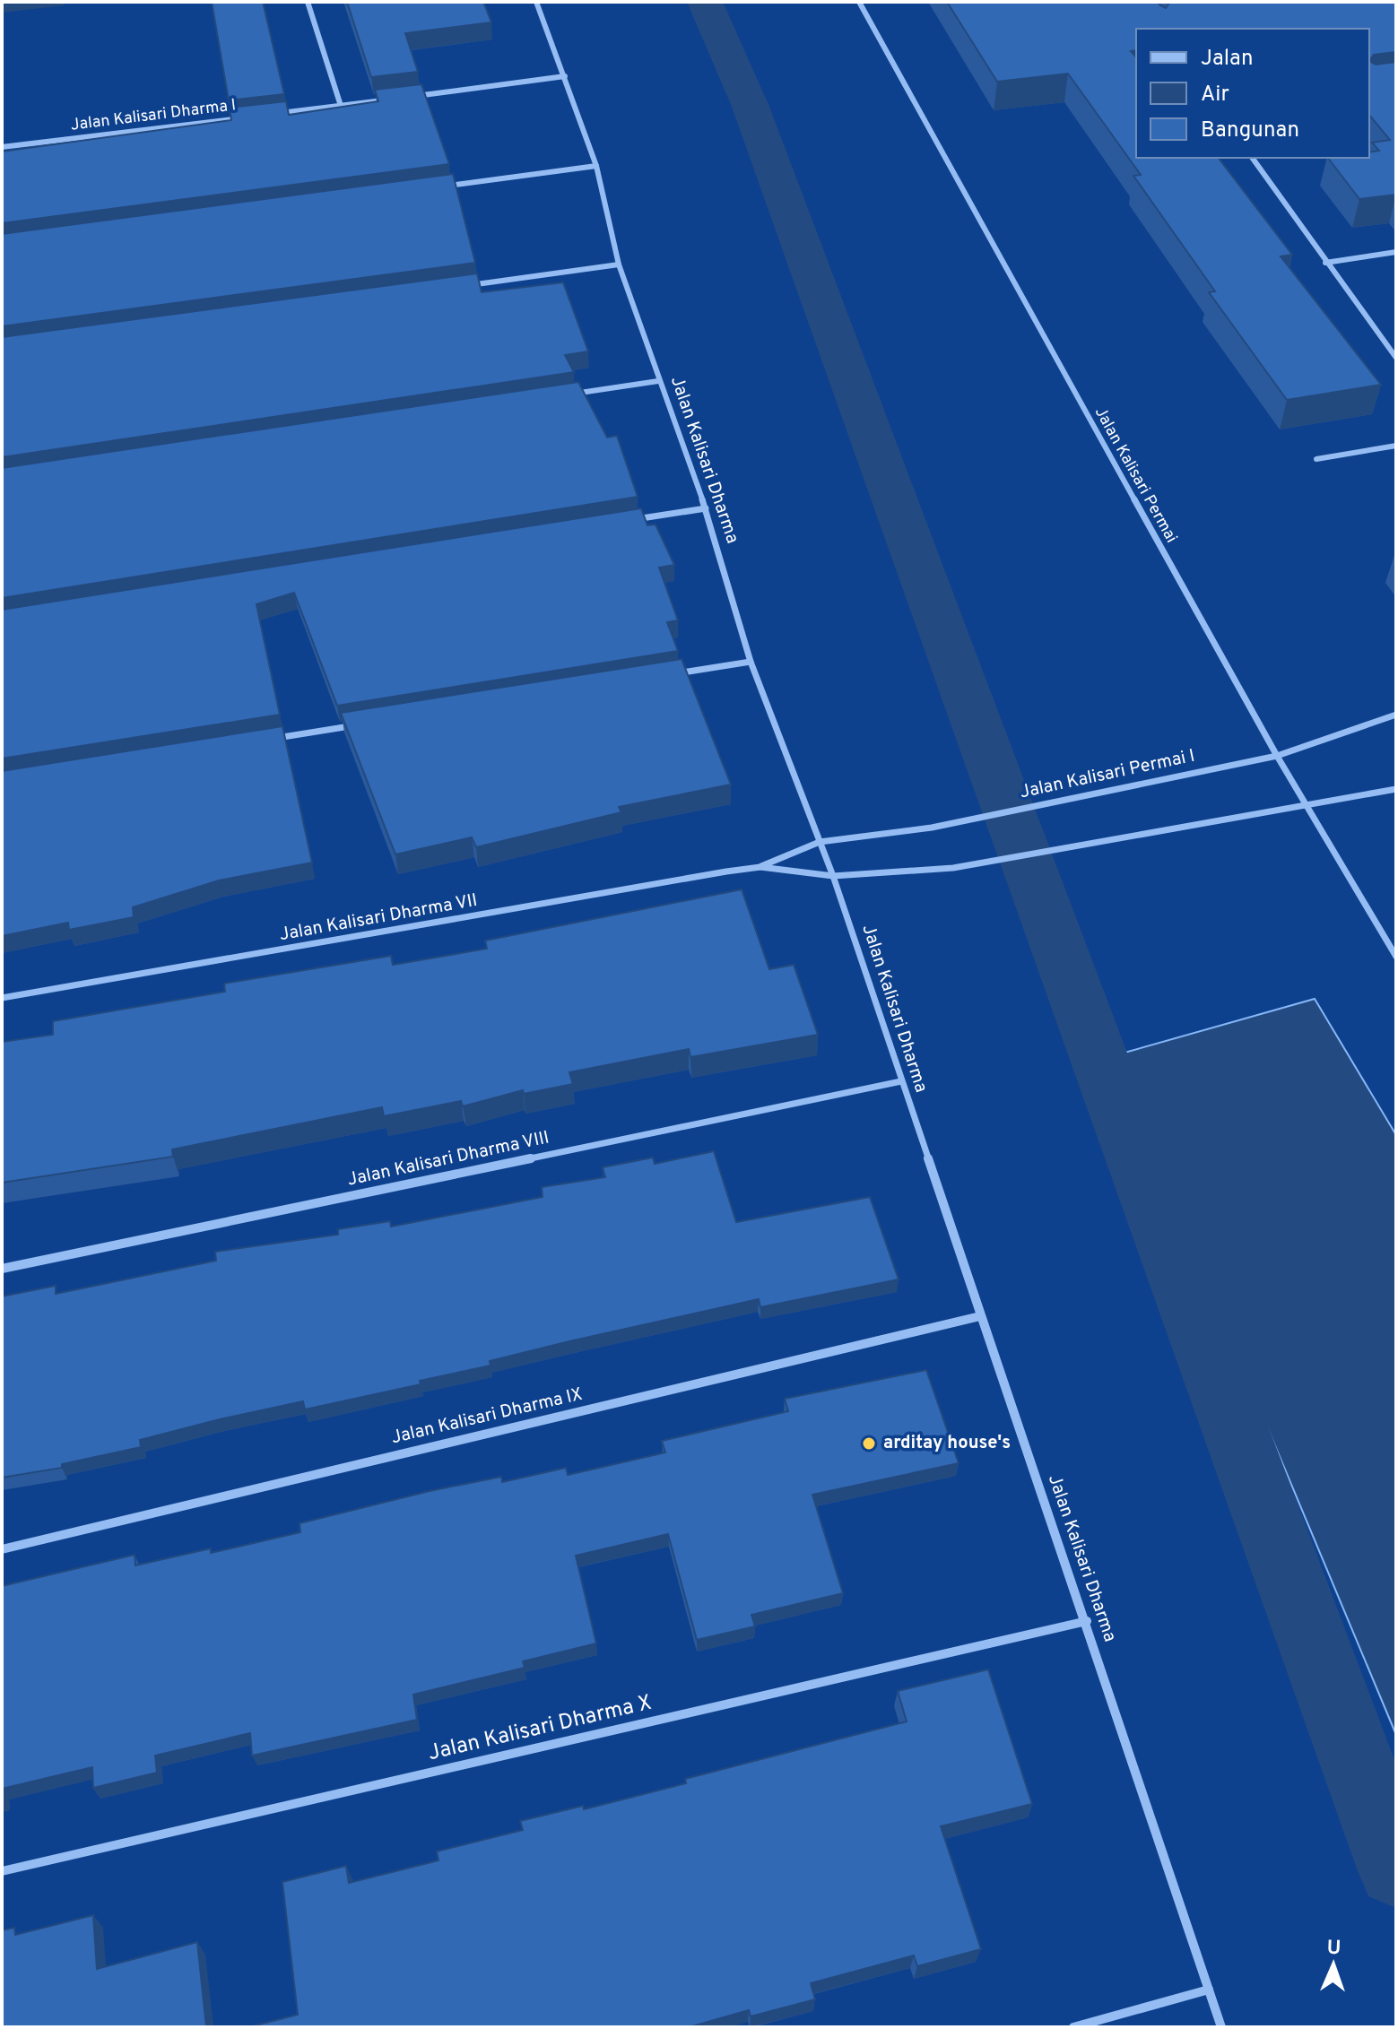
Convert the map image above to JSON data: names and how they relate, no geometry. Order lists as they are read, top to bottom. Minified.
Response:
{"streets":{"street":["Jalan Kalisari Dharma I","Jalan Kalisari Dharma","Jalan Kalisari Permai","Jalan Kalisari Permai I","Jalan Kalisari Dharma VII","Jalan Kalisari Dharma VIII","Jalan Kalisari Dharma IX","Jalan Kalisari Dharma X"]},"crossings":[["Jalan Kalisari Dharma","Jalan Kalisari Permai I"],["Jalan Kalisari Dharma","Jalan Kalisari Dharma VII"],["Jalan Kalisari Dharma","Jalan Kalisari Dharma VIII"],["Jalan Kalisari Dharma","Jalan Kalisari Dharma IX"],["Jalan Kalisari Dharma","Jalan Kalisari Dharma X"],["Jalan Kalisari Permai","Jalan Kalisari Permai I"],["Jalan Kalisari Permai I","Jalan Kalisari Dharma VII"]],"places":["arditay house's"],"legend":["Jalan","Air","Bangunan"],"north":"top"}
